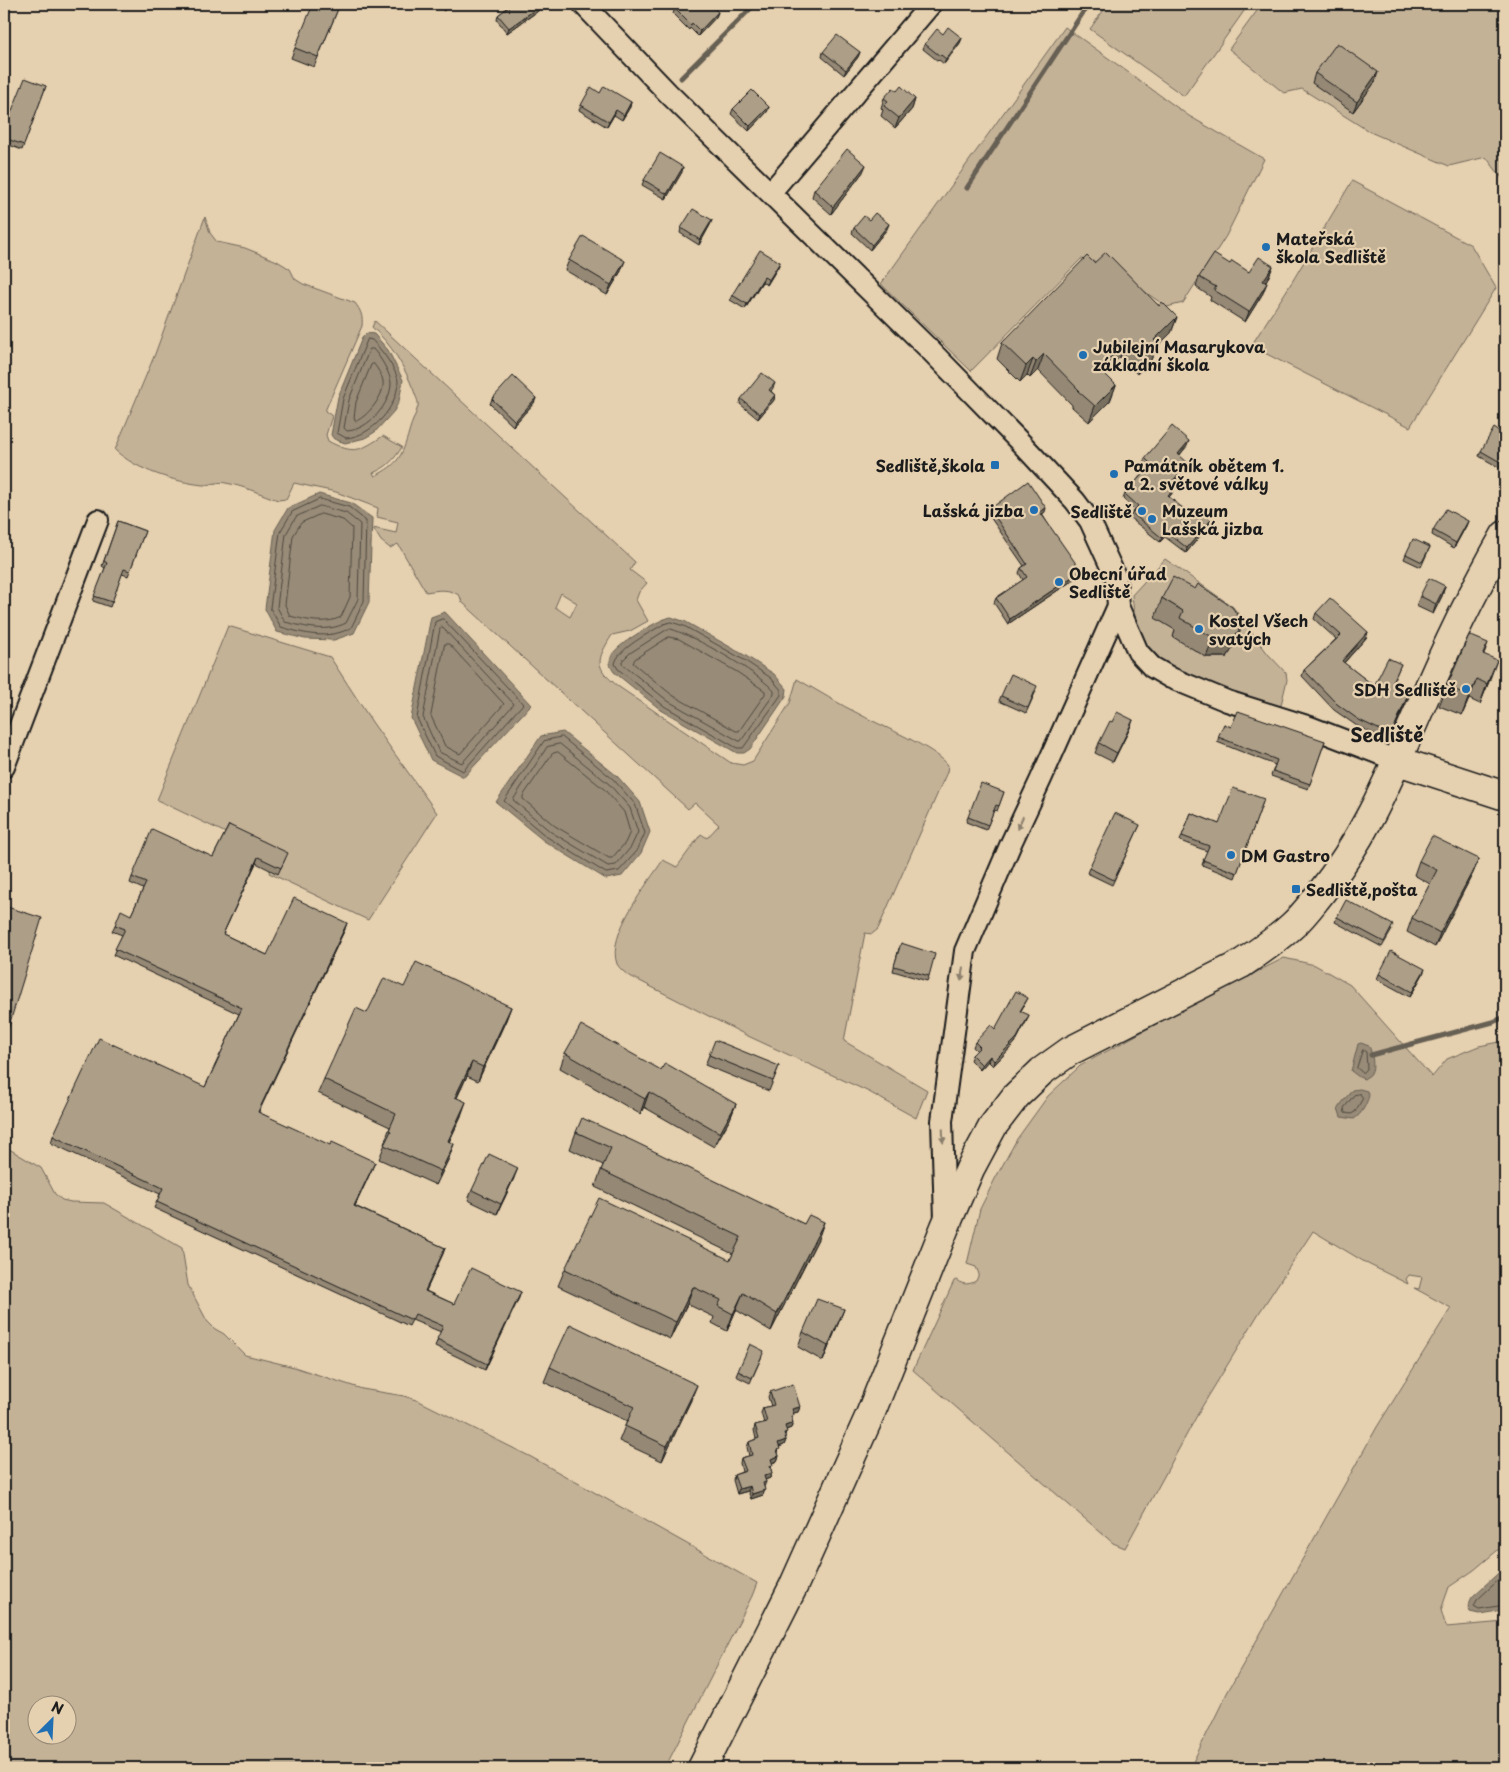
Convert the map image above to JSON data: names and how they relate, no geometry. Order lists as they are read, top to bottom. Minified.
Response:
{"districts":["Sedliště"],"places":{"other":["Mateřská škola Sedliště","Jubilejní Masarykova základní škola","Památník obětem 1. a 2. světové války","Lašská jizba","Sedliště","Muzeum Lašská jizba","Obecní úřad Sedliště","Kostel Všech svatých","SDH Sedliště","DM Gastro"],"transit":["Sedliště,škola","Sedliště,pošta"]},"north":"top right"}
